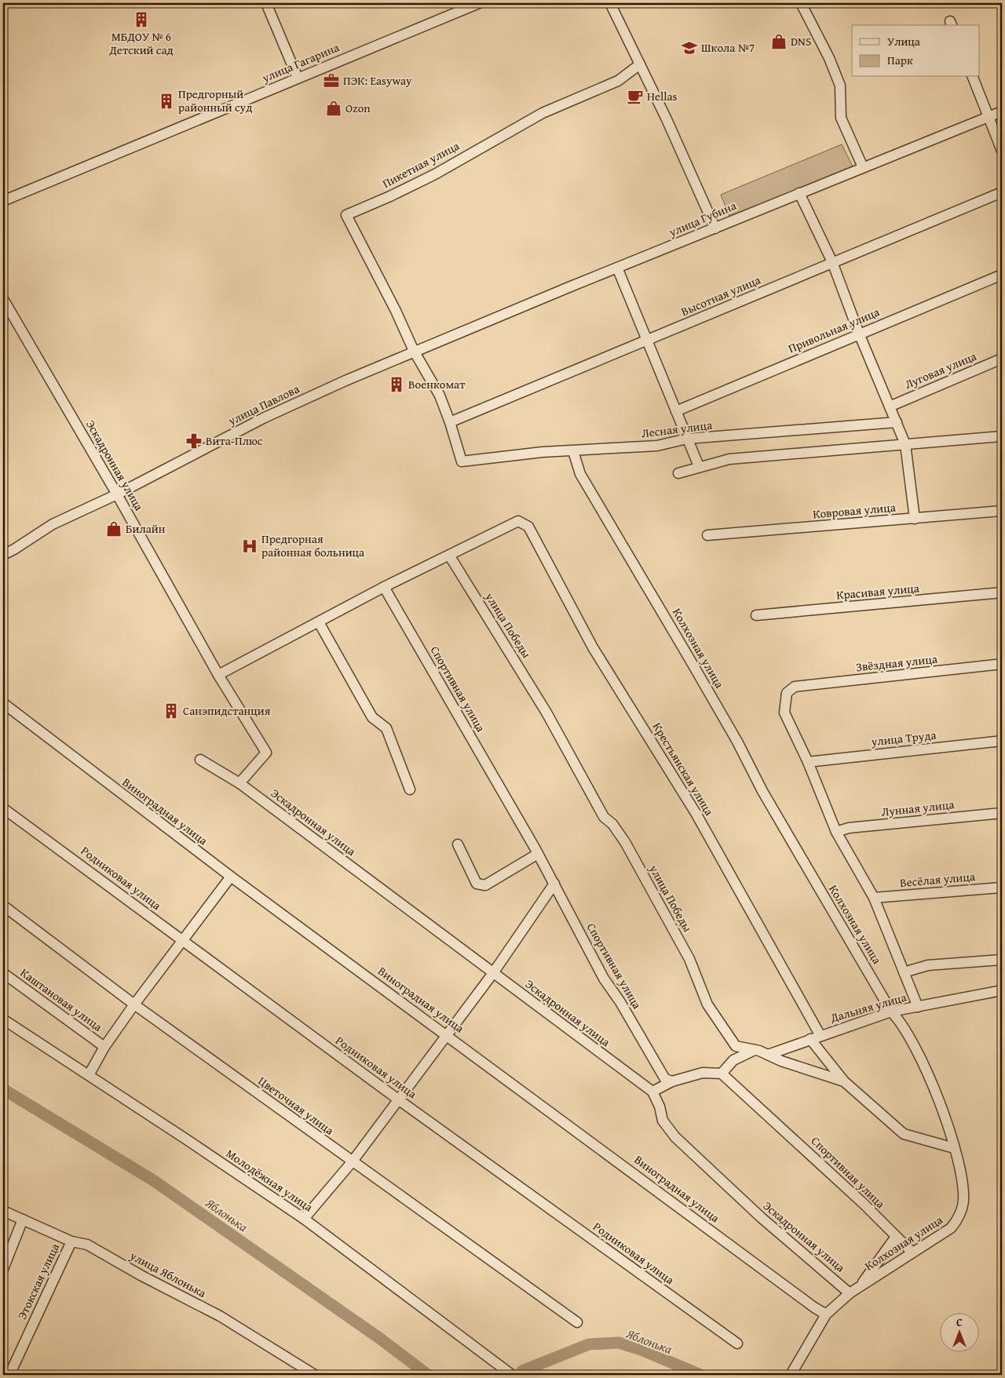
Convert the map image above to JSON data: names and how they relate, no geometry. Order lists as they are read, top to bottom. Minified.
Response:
{"streets":{"street":["улица Гагарина","Пикетная улица","улица Губина","Высотная улица","Привольная улица","Луговая улица","улица Павлова","Лесная улица","Эскадронная улица","Ковровая улица","Красивая улица","улица Победы","Колхозная улица","Звёздная улица","Спортивная улица","улица Труда","Крестьянская улица","Лунная улица","Виноградная улица","Родниковая улица","Весёлая улица","Каштановая улица","Дальняя улица","Цветочная улица","Молодёжная улица","улица Яблонька","Этокская улица"]},"crossings":[["Пикетная улица","улица Губина"],["Пикетная улица","улица Павлова"],["улица Губина","улица Павлова"],["Высотная улица","Лесная улица"],["улица Павлова","Эскадронная улица"],["Лесная улица","Колхозная улица"],["Эскадронная улица","Колхозная улица"],["улица Победы","Колхозная улица"],["улица Победы","Крестьянская улица"],["улица Победы","Дальняя улица"],["Колхозная улица","Спортивная улица"],["Колхозная улица","Виноградная улица"],["Колхозная улица","Дальняя улица"],["Звёздная улица","улица Труда"],["Крестьянская улица","Дальняя улица"],["улица Яблонька","Этокская улица"]],"water":["Яблонька"],"places":{"building":["МБДОУ № 6 Детский сад","Предгорный районный суд","Военкомат","Санэпидстанция"],"shop":["DNS","Ozon","Билайн"],"school or university":["Школа №7"],"office":["ПЭК: Easyway"],"cafe":["Hellas"],"pharmacy":["Вита-Плюс"],"hospital":["Предгорная районная больница"]},"legend":["Улица","Парк"],"north":"top"}
